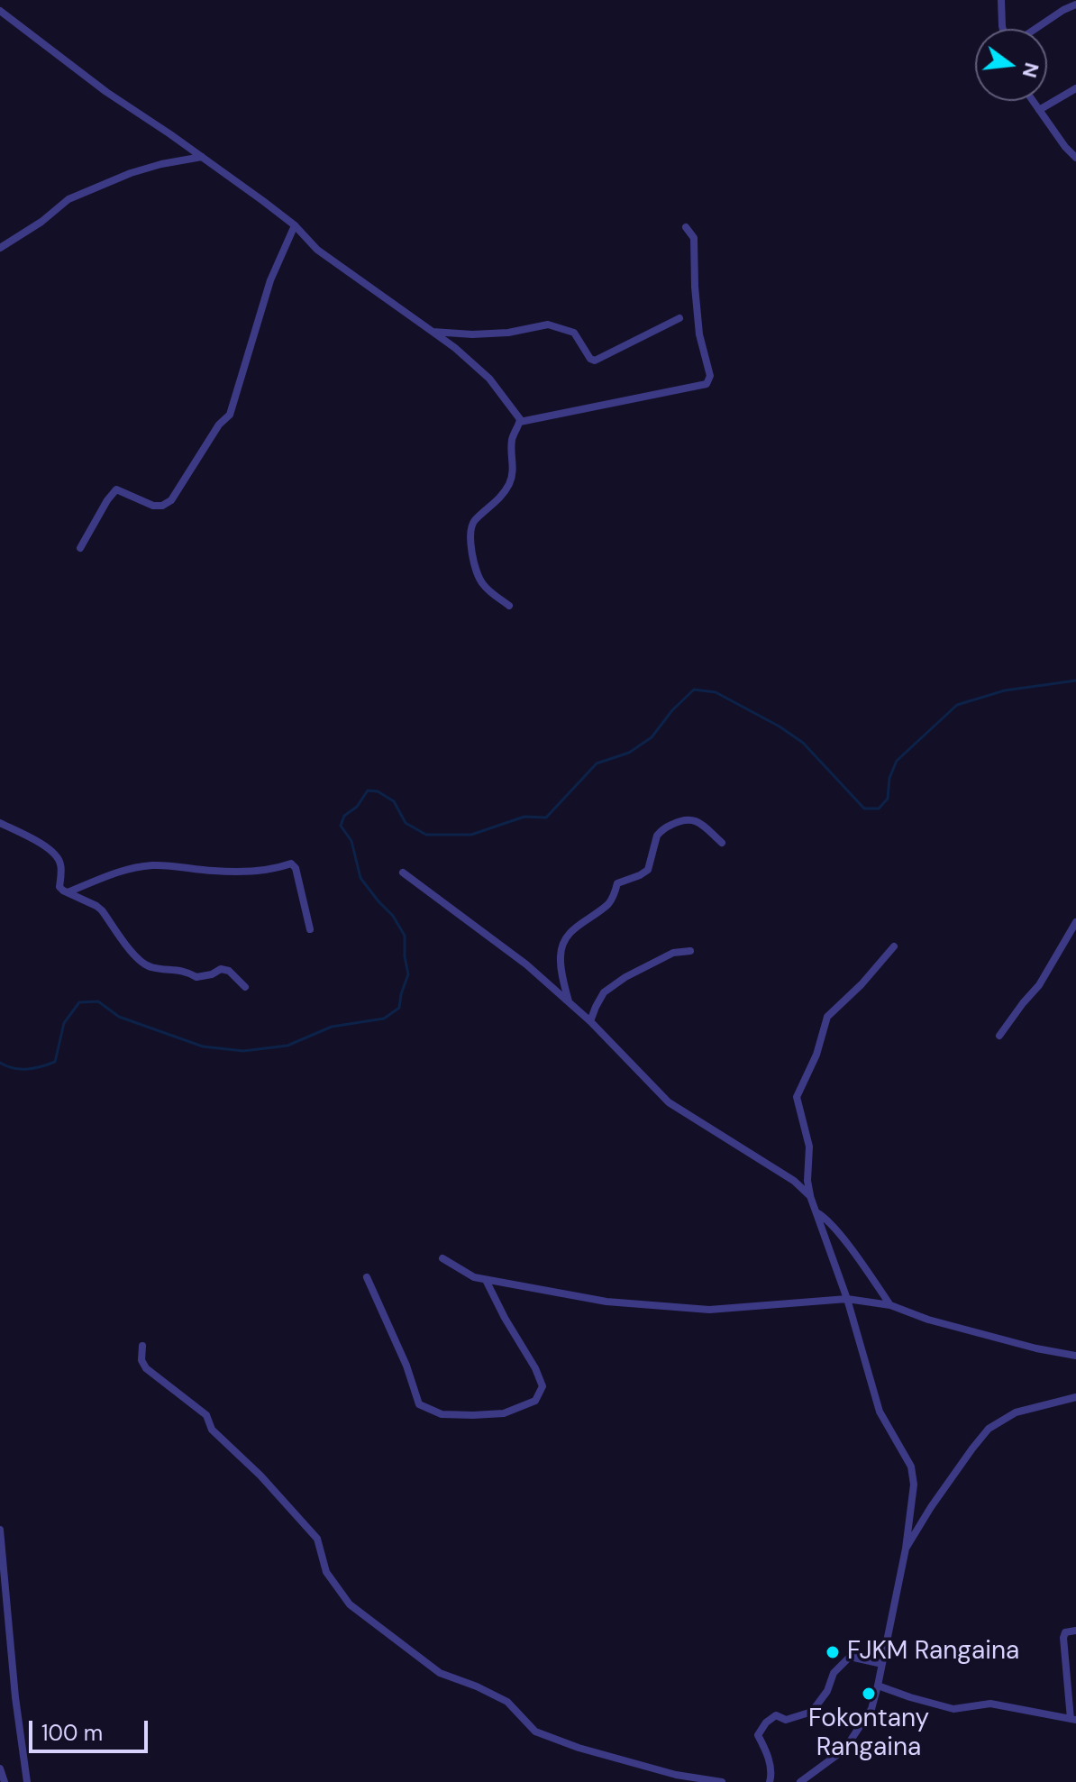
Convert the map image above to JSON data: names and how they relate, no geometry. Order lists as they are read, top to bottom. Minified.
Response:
{"places":["FJKM Rangaina","Fokontany Rangaina"],"scale_bar":"100 m","north":"right"}
